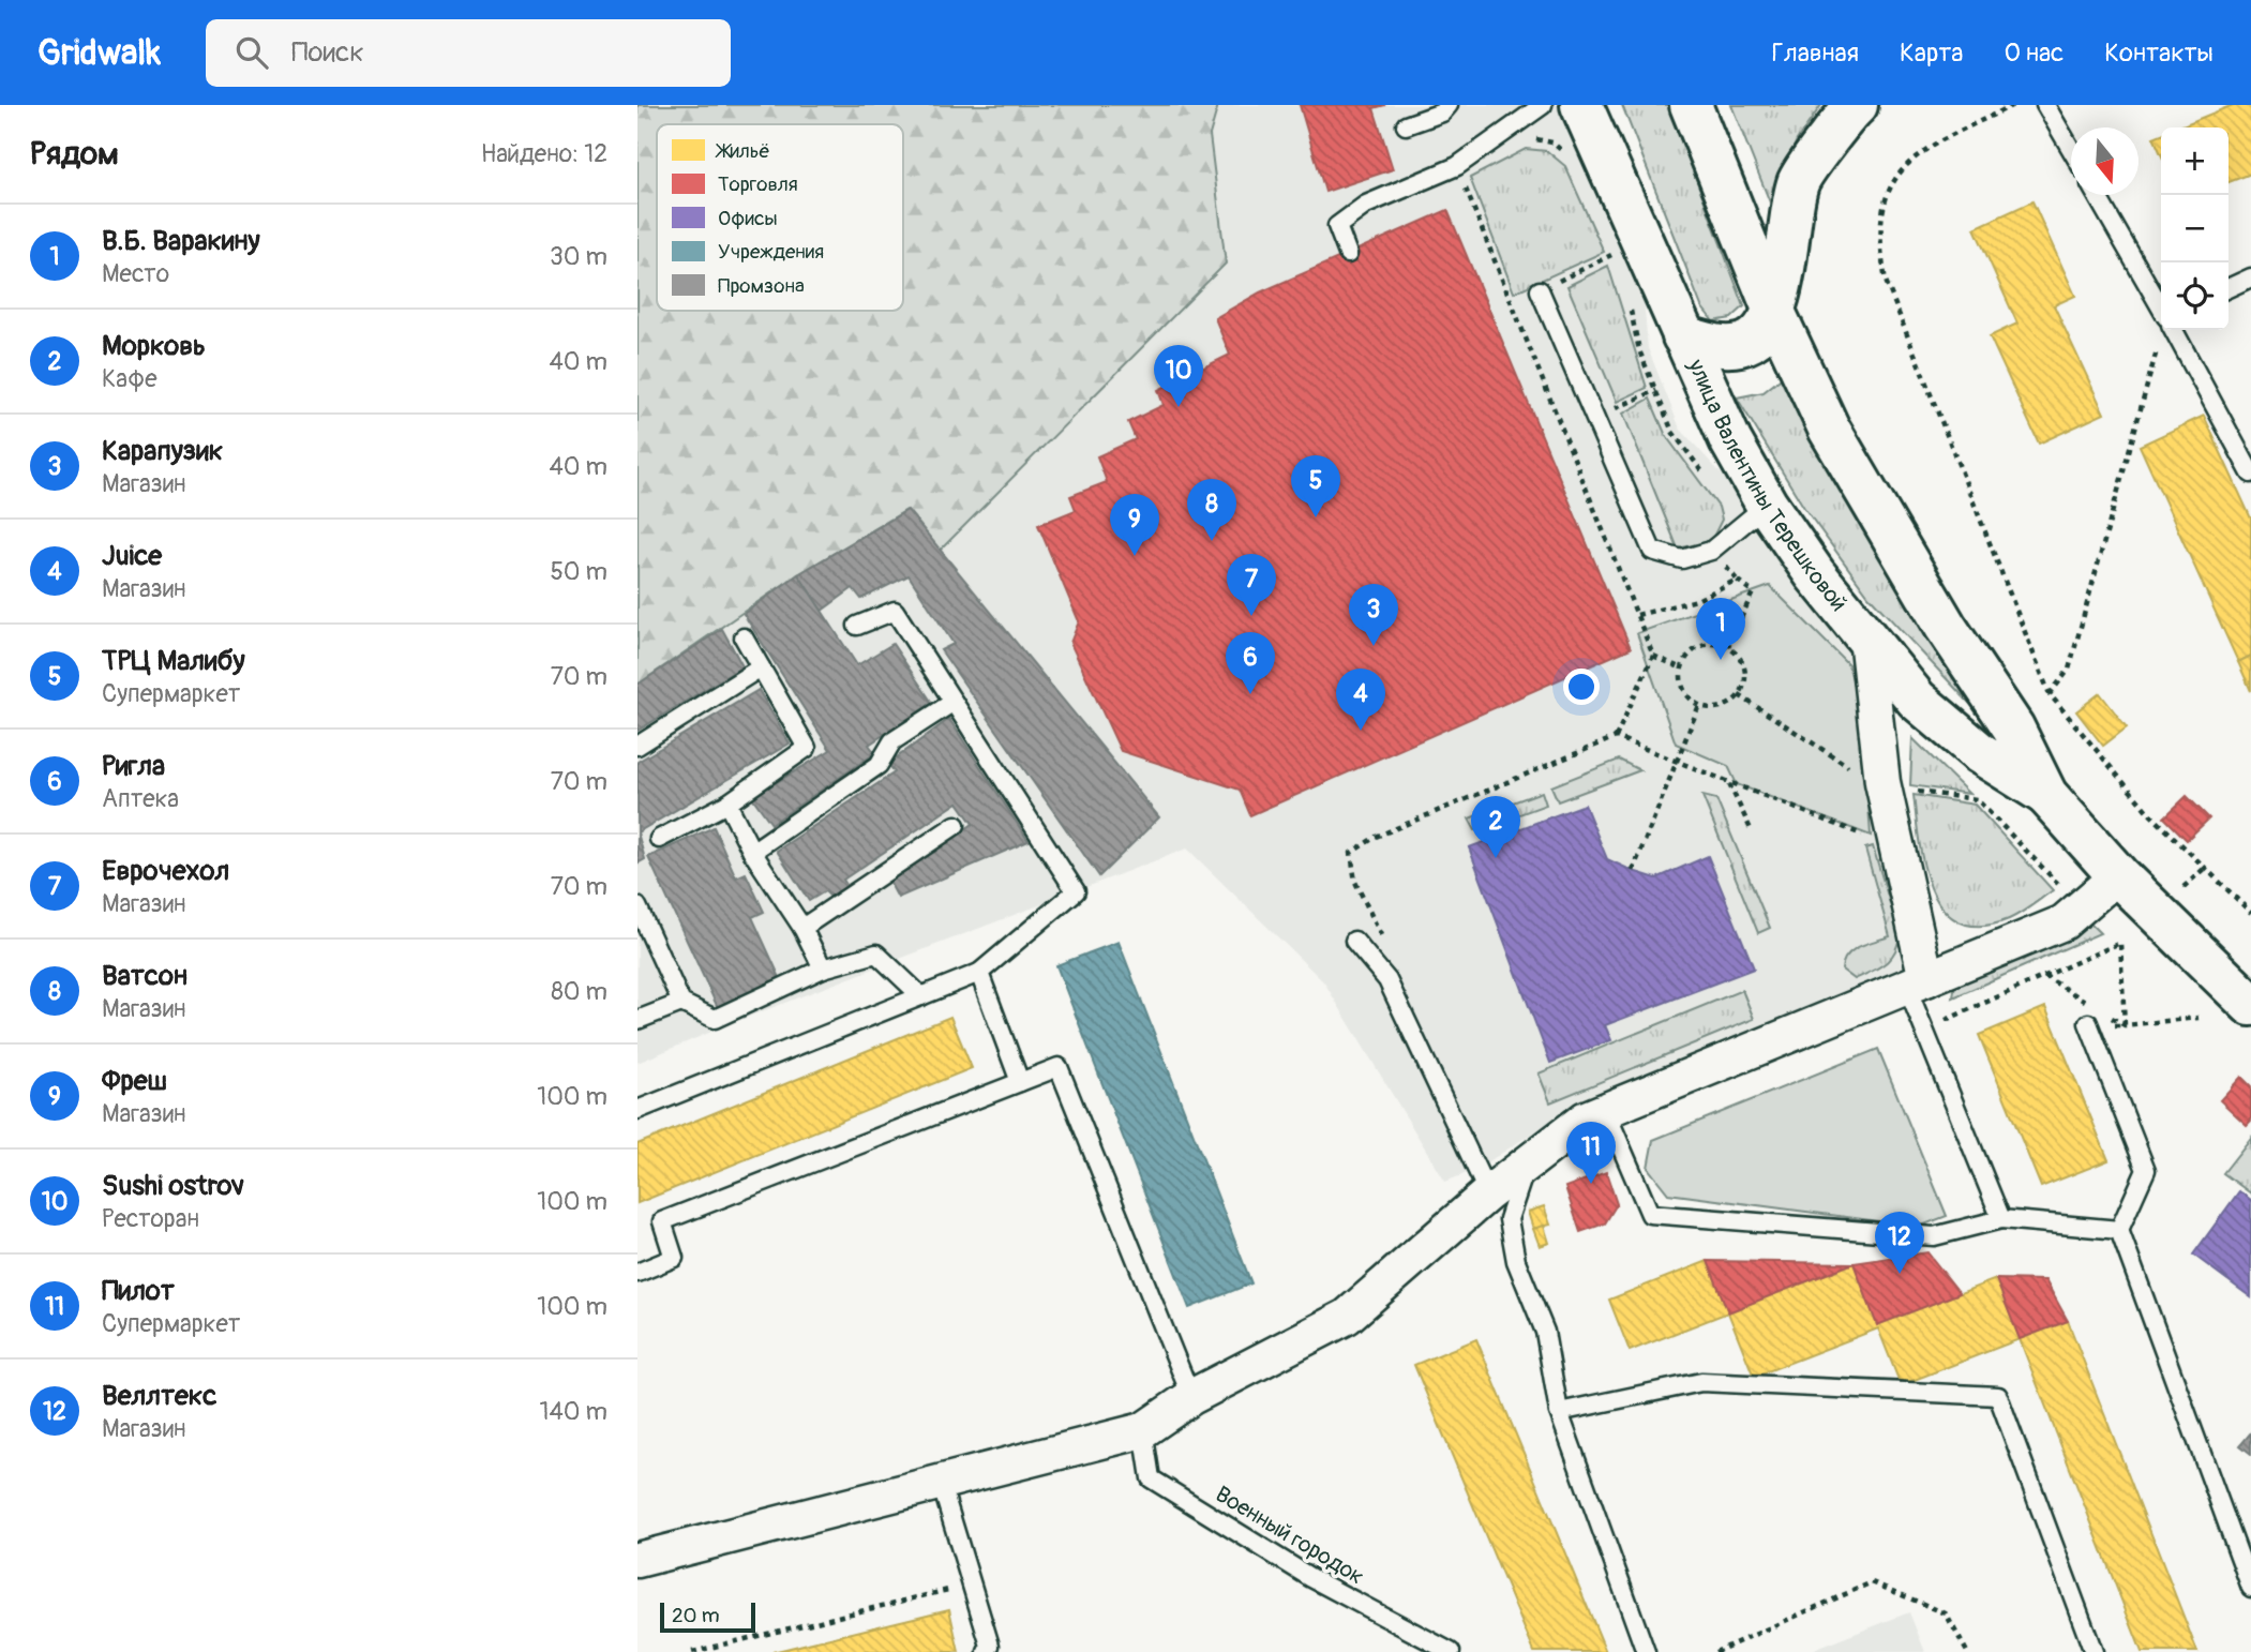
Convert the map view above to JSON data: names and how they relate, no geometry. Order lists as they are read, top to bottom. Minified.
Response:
{"streets":{"main road":["улица Валентины Терешковой"],"lane":["Военный городок"]},"legend":["Жильё","Торговля","Офисы","Учреждения","Промзона"],"scale_bar":"20 m","north":"bottom","page":{"header":"Gridwalk","search":"Поиск","nav":["Главная","Карта","О нас","Контакты"],"heading":["Рядом","Найдено: 12"],"map_buttons":["+","−"],"list":[{"mark":"1","name":"В.Б. Варакину","note":"Место","value":"30 m"},{"mark":"2","name":"Морковь","note":"Кафе","value":"40 m"},{"mark":"3","name":"Карапузик","note":"Магазин","value":"40 m"},{"mark":"4","name":"Juice","note":"Магазин","value":"50 m"},{"mark":"5","name":"ТРЦ Малибу","note":"Супермаркет","value":"70 m"},{"mark":"6","name":"Ригла","note":"Аптека","value":"70 m"},{"mark":"7","name":"Еврочехол","note":"Магазин","value":"70 m"},{"mark":"8","name":"Ватсон","note":"Магазин","value":"80 m"},{"mark":"9","name":"Фреш","note":"Магазин","value":"100 m"},{"mark":"10","name":"Sushi ostrov","note":"Ресторан","value":"100 m"},{"mark":"11","name":"Пилот","note":"Супермаркет","value":"100 m"},{"mark":"12","name":"Веллтекс","note":"Магазин","value":"140 m"}],"pins":["10","5","8","9","7","3","1","6","4","2","11","12"],"scale":"20 m"}}
